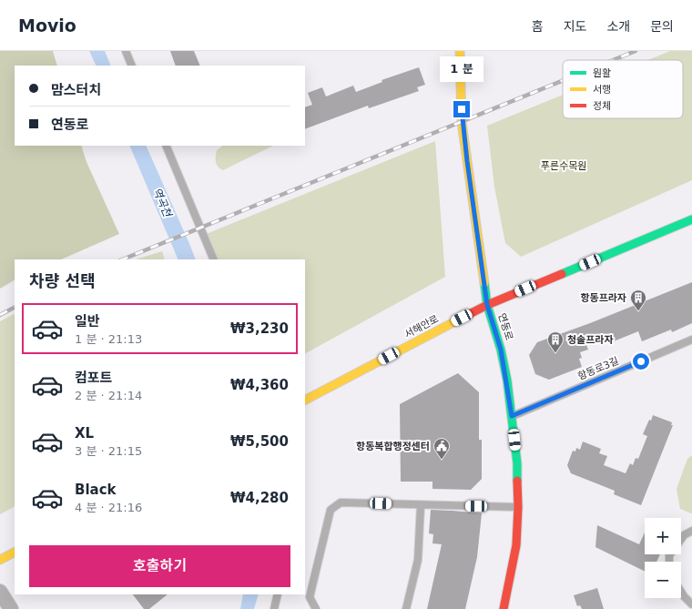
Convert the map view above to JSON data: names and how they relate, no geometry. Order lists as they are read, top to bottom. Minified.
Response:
{"streets":{"street":["서해안로","연동로"],"lane":["항동로3길"]},"crossings":[["서해안로","연동로"],["연동로","항동로3길"]],"water":["역곡천"],"parks":["푸른수목원"],"places":{"building":["항동프라자","청솔프라자"],"public building":["항동복합행정센터"]},"legend":["원활","서행","정체"],"page":{"header":"Movio","nav":["홈","지도","소개","문의"],"bubble":"1 분","banner":["맘스터치","연동로"],"heading":"차량 선택","list":[{"name":"일반","note":"1 분 · 21:13","value":"₩3,230"},{"name":"컴포트","note":"2 분 · 21:14","value":"₩4,360"},{"name":"XL","note":"3 분 · 21:15","value":"₩5,500"},{"name":"Black","note":"4 분 · 21:16","value":"₩4,280"}],"map_buttons":["+","−"],"buttons":"호출하기"}}
